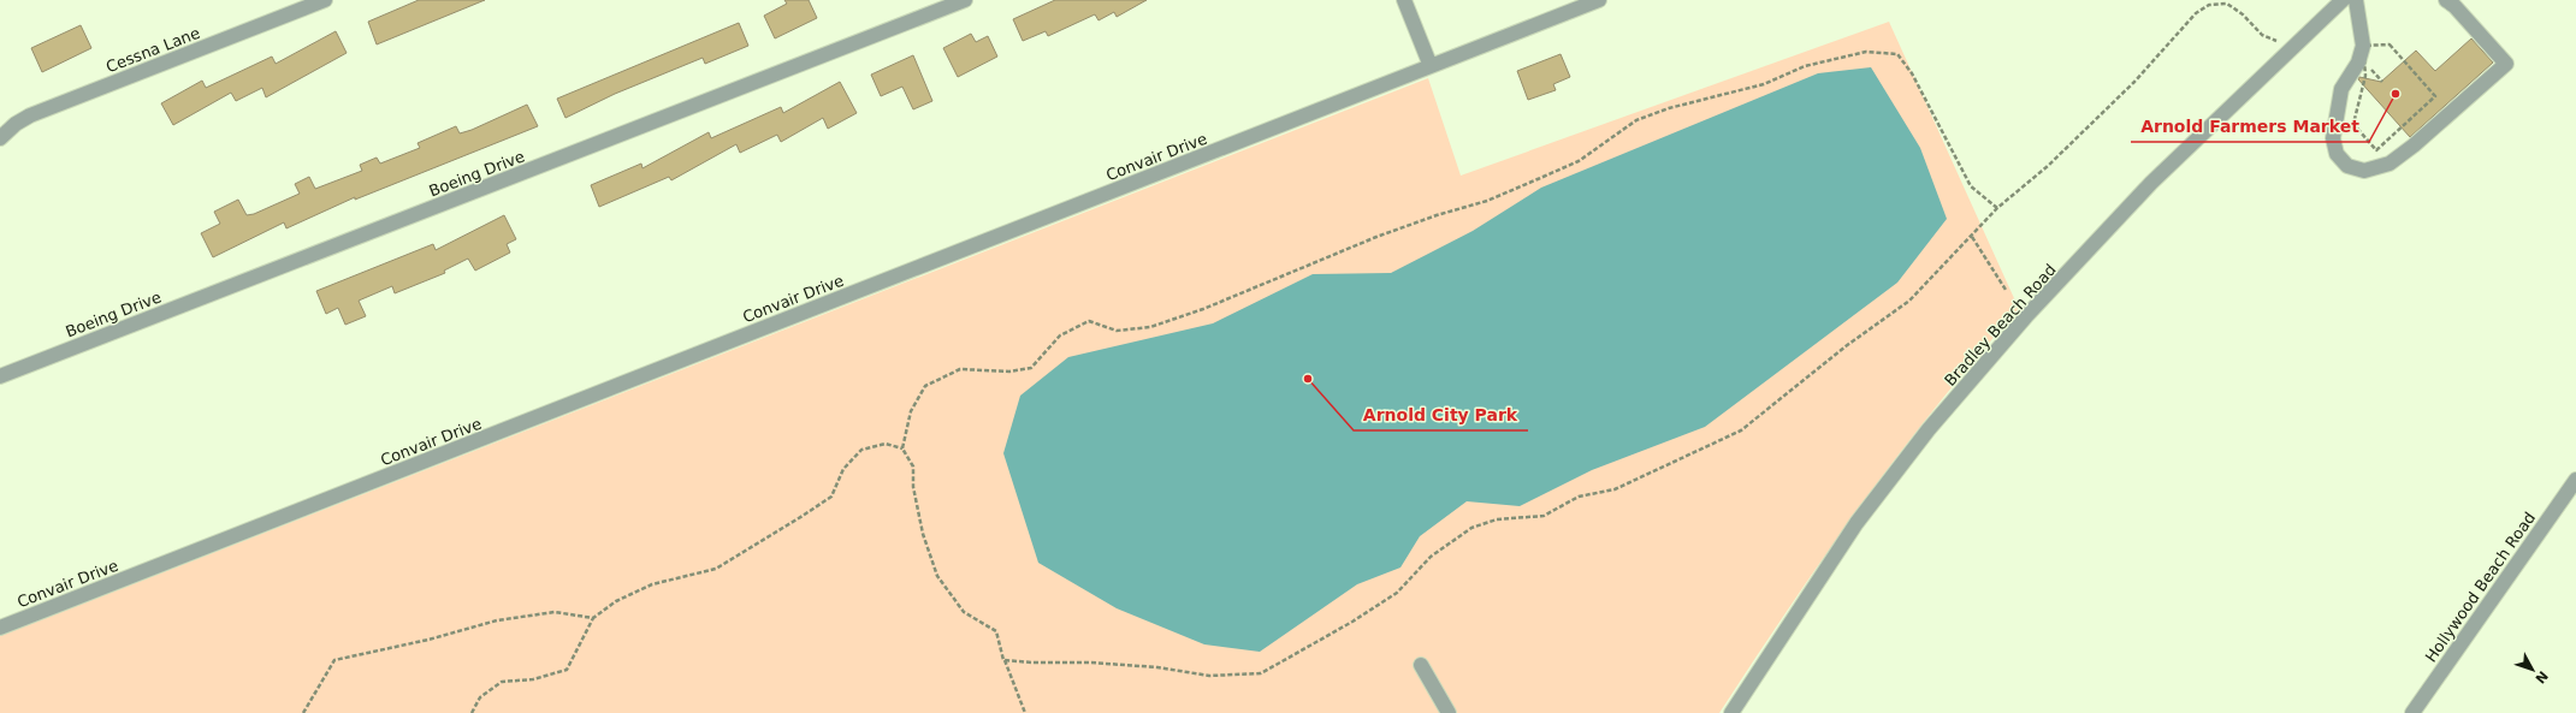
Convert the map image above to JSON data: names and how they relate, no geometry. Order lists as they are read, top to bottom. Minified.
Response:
{"streets":{"street":["Cessna Lane","Convair Drive","Boeing Drive","Bradley Beach Road","Hollywood Beach Road"]},"places":["Arnold Farmers Market","Arnold City Park"],"north":"bottom right"}
